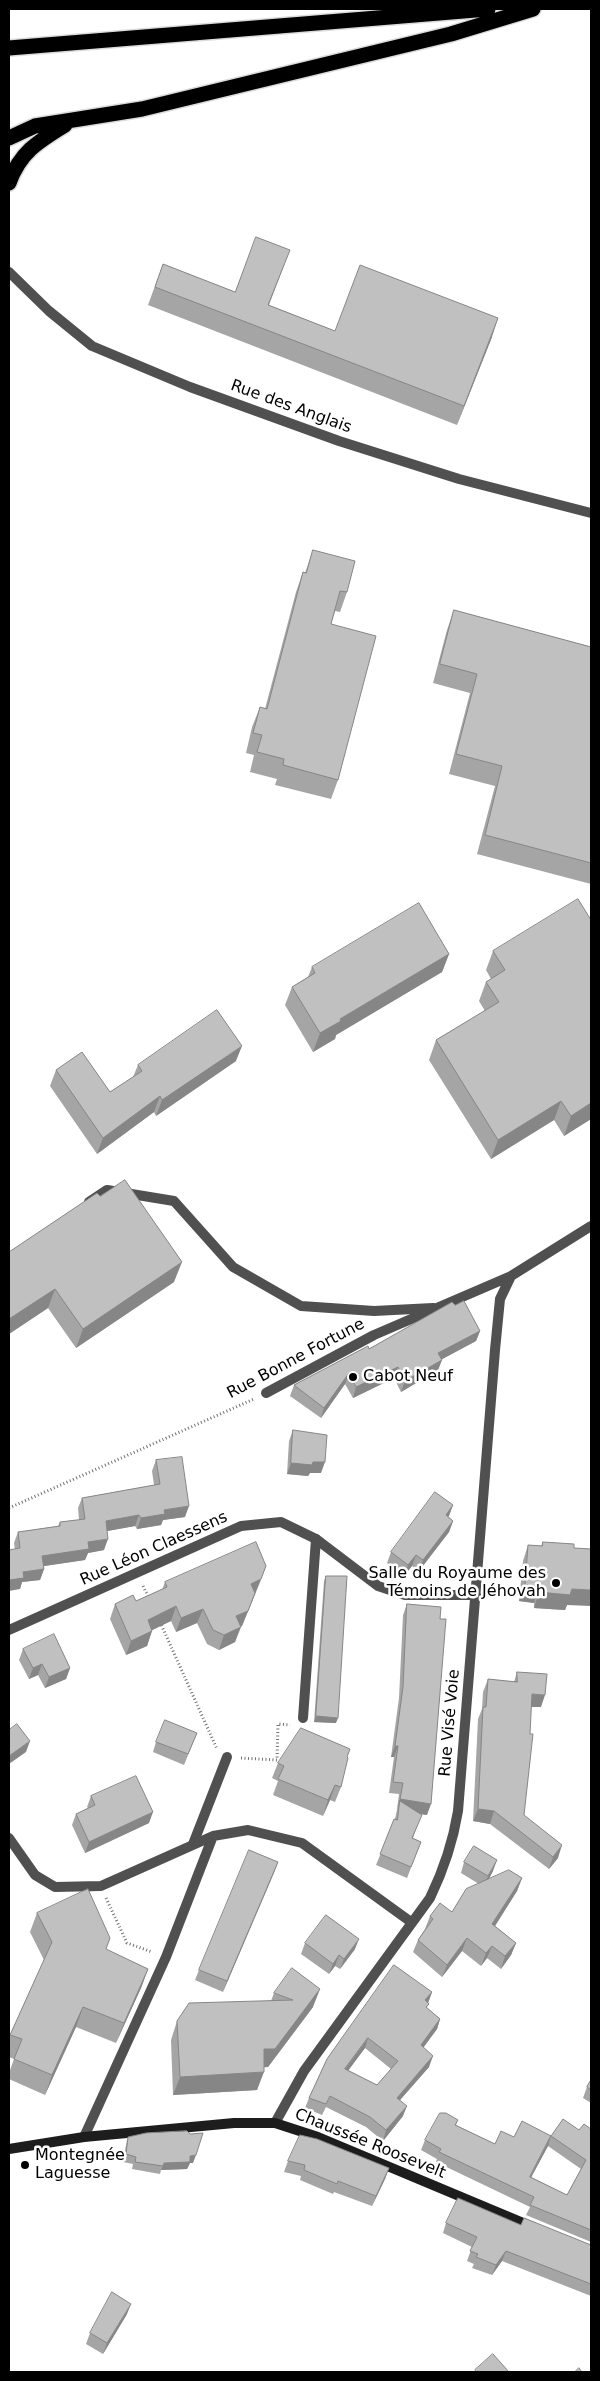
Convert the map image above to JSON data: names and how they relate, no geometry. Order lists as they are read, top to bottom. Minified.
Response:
{"streets":{"main road":["Chaussée Roosevelt"],"street":["Rue des Anglais","Rue Bonne Fortune","Rue Léon Claessens","Rue Visé Voie"]},"crossings":[["Rue Bonne Fortune","Rue Visé Voie"],["Rue Léon Claessens","Rue Visé Voie"],["Rue Visé Voie","Chaussée Roosevelt"]],"places":["Cabot Neuf","Salle du Royaume des Témoins de Jéhovah","Montegnée Laguesse"]}
